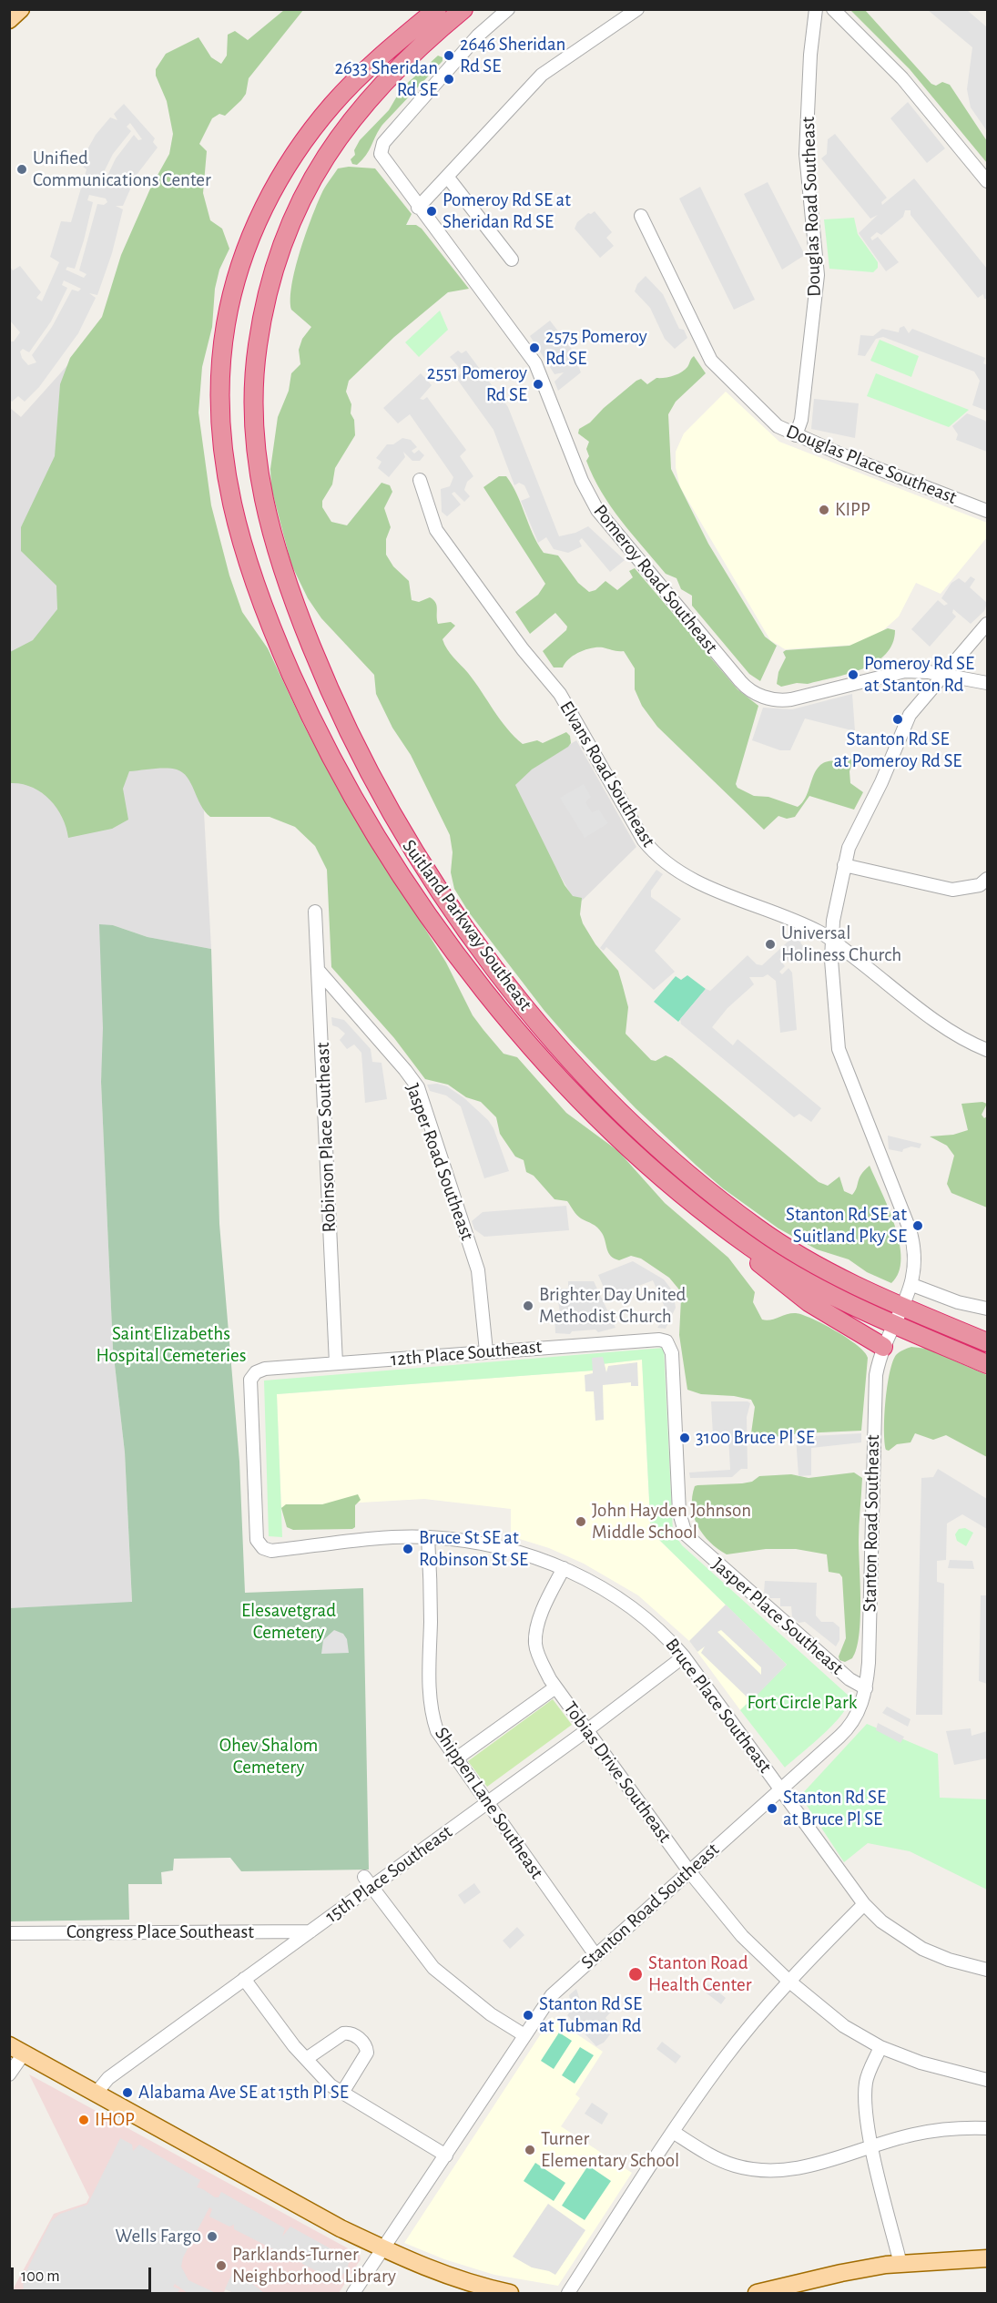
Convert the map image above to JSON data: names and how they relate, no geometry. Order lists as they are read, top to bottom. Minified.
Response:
{"streets":{"highway":["Suitland Parkway Southeast"],"street":["Douglas Road Southeast","Douglas Place Southeast","Pomeroy Road Southeast","Elvans Road Southeast","Robinson Place Southeast","Jasper Road Southeast","12th Place Southeast","Stanton Road Southeast","Jasper Place Southeast","Bruce Place Southeast","Tobias Drive Southeast","Shippen Lane Southeast","15th Place Southeast","Congress Place Southeast"]},"crossings":[["Douglas Road Southeast","Douglas Place Southeast"],["Pomeroy Road Southeast","Stanton Road Southeast"],["Elvans Road Southeast","Stanton Road Southeast"],["Suitland Parkway Southeast","Stanton Road Southeast"],["Robinson Place Southeast","Jasper Road Southeast"],["Robinson Place Southeast","12th Place Southeast"],["Jasper Road Southeast","12th Place Southeast"],["12th Place Southeast","Jasper Place Southeast"],["12th Place Southeast","Bruce Place Southeast"],["Stanton Road Southeast","Jasper Place Southeast"],["Stanton Road Southeast","Bruce Place Southeast"],["Stanton Road Southeast","Tobias Drive Southeast"],["Stanton Road Southeast","Shippen Lane Southeast"],["Bruce Place Southeast","Tobias Drive Southeast"],["Bruce Place Southeast","Shippen Lane Southeast"],["Bruce Place Southeast","15th Place Southeast"],["Tobias Drive Southeast","15th Place Southeast"],["Shippen Lane Southeast","15th Place Southeast"],["15th Place Southeast","Congress Place Southeast"]],"parks":["Saint Elizabeths Hospital Cemeteries","Elesavetgrad Cemetery","Fort Circle Park","Ohev Shalom Cemetery"],"places":["2646 Sheridan Rd SE","2633 Sheridan Rd SE","Unified Communications Center","Pomeroy Rd SE at Sheridan Rd SE","2575 Pomeroy Rd SE","2551 Pomeroy Rd SE","KIPP","Pomeroy Rd SE at Stanton Rd","Stanton Rd SE at Pomeroy Rd SE","Universal Holiness Church","Stanton Rd SE at Suitland Pky SE","Brighter Day United Methodist Church","3100 Bruce Pl SE","John Hayden Johnson Middle School","Bruce St SE at Robinson St SE","Stanton Rd SE at Bruce Pl SE","Stanton Road Health Center","Stanton Rd SE at Tubman Rd","Alabama Ave SE at 15th Pl SE","IHOP","Turner Elementary School","Wells Fargo","Parklands-Turner Neighborhood Library"],"scale_bar":"100 m"}
